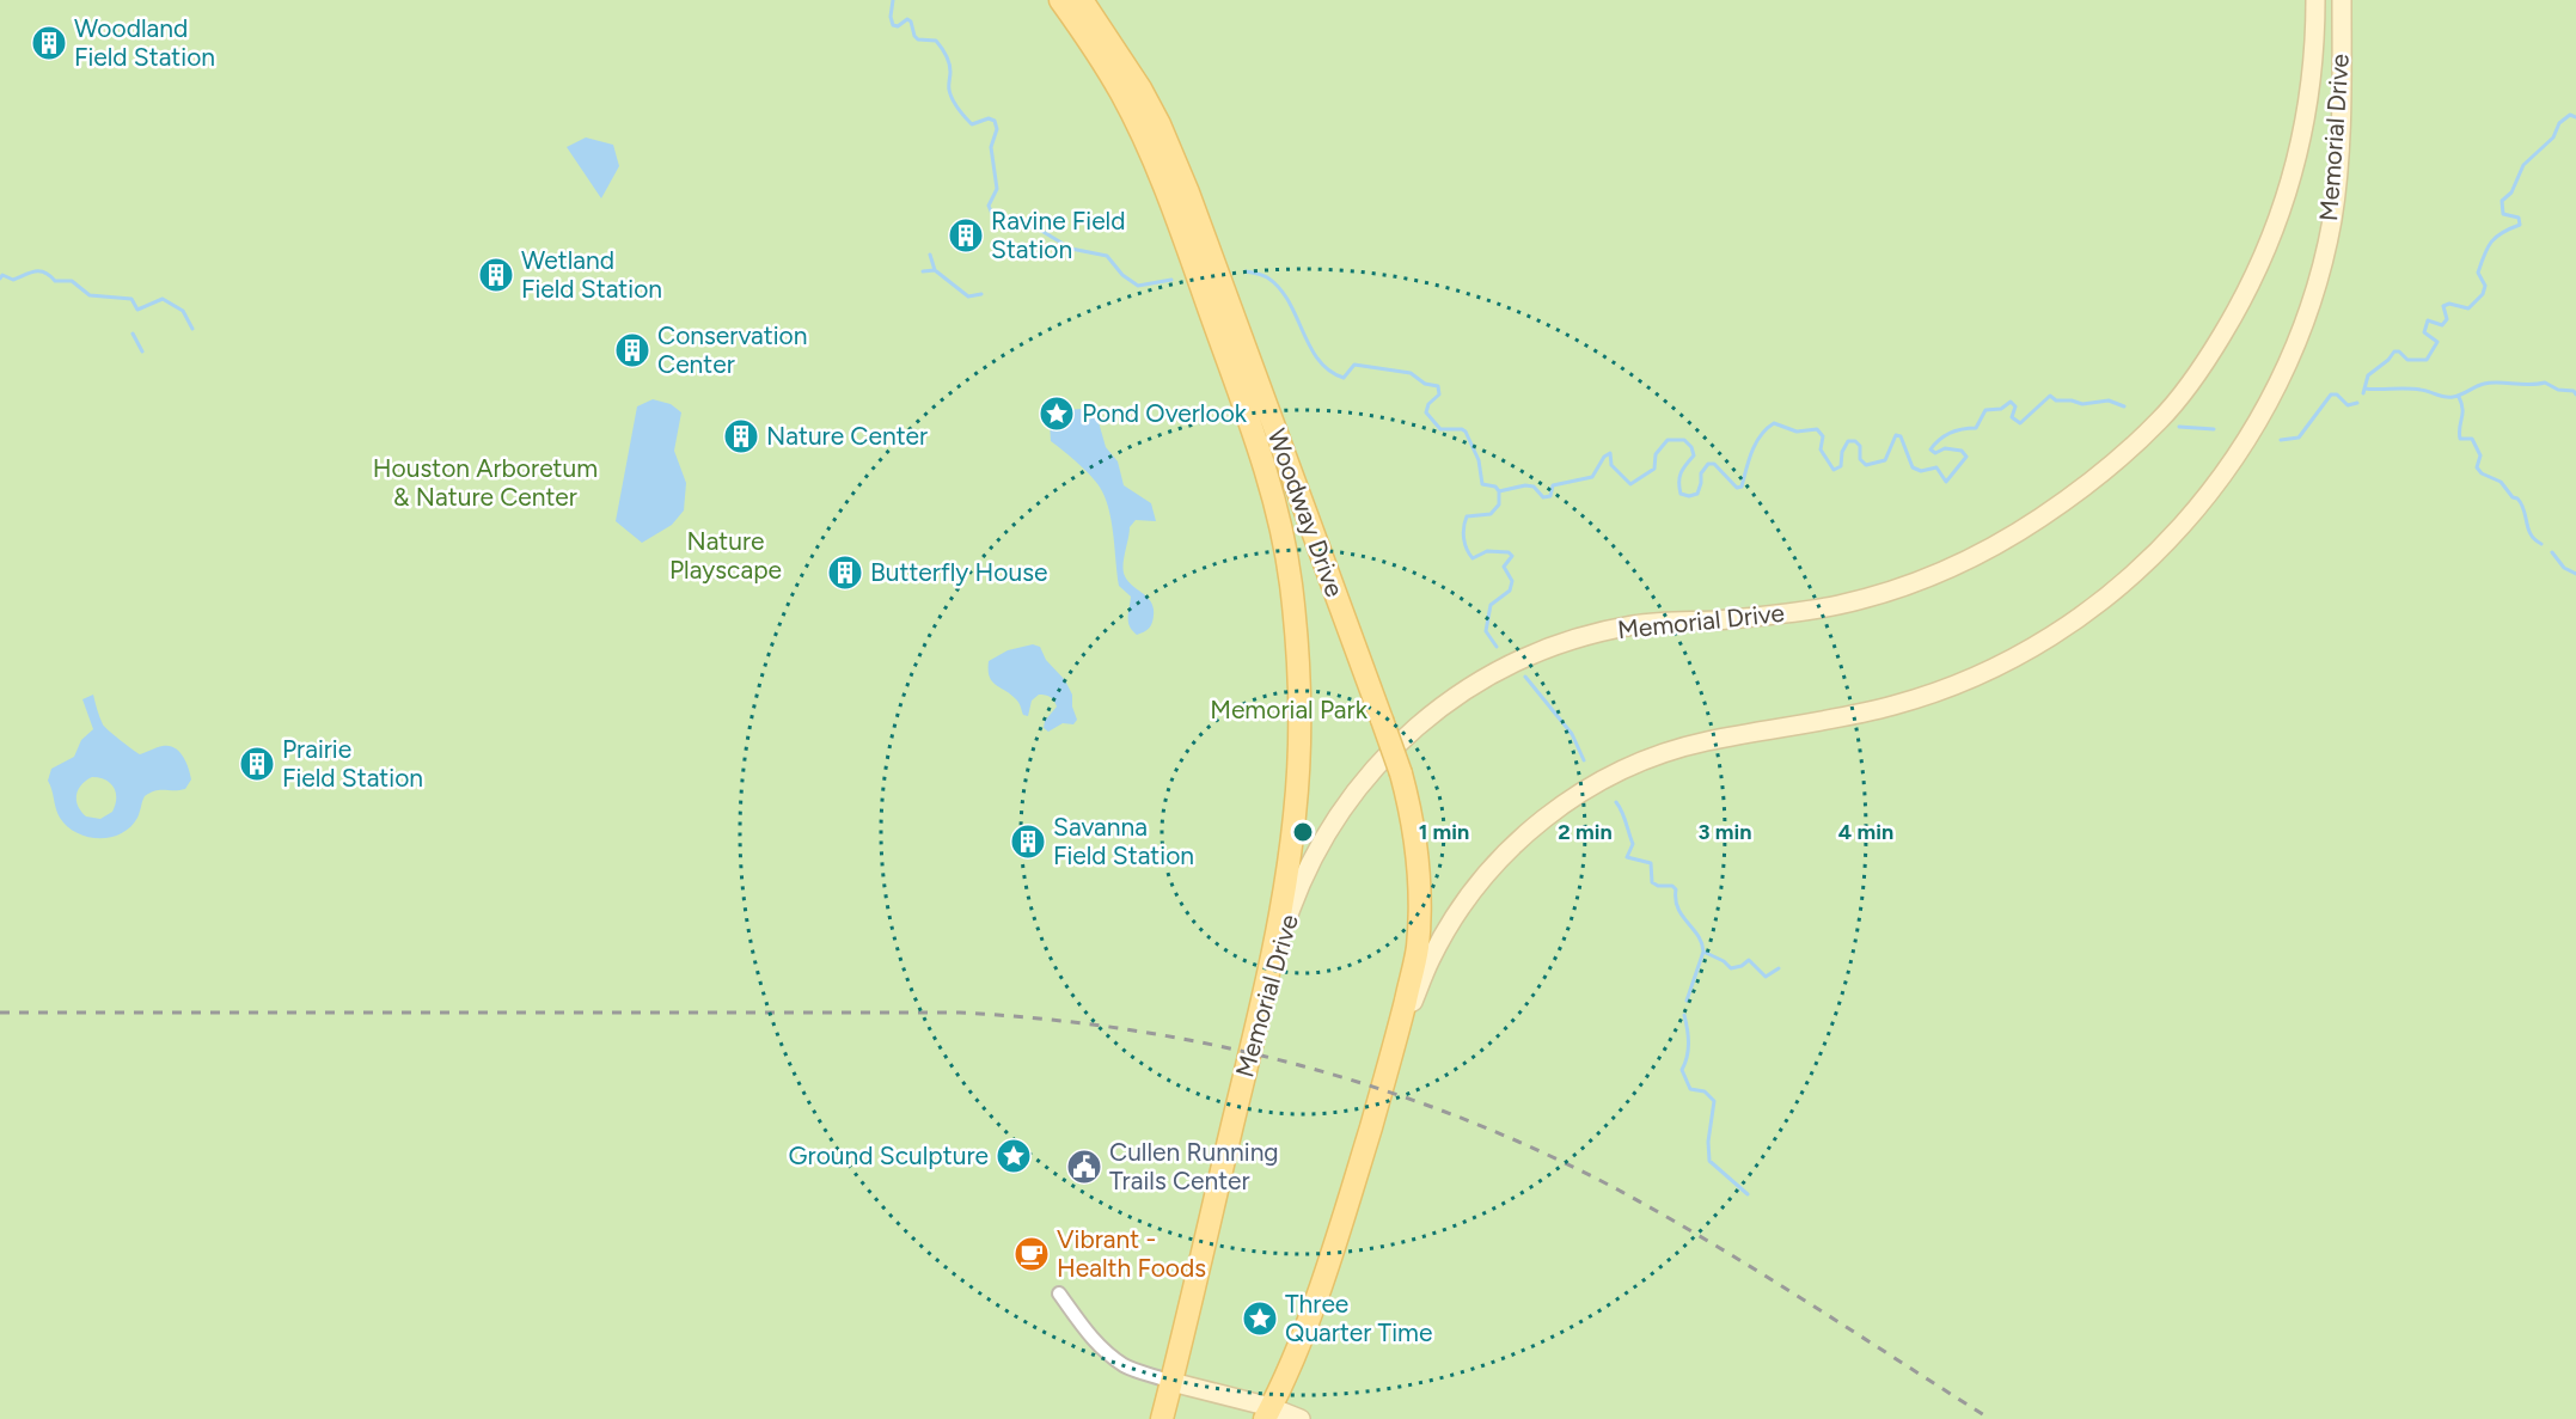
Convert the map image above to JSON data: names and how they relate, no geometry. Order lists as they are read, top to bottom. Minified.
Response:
{"streets":{"main road":["Memorial Drive","Woodway Drive"]},"crossings":[["Memorial Drive","Woodway Drive"]],"parks":["Houston Arboretum & Nature Center","Nature Playscape","Memorial Park"],"places":{"building":["Woodland Field Station","Ravine Field Station","Wetland Field Station","Conservation Center","Nature Center","Butterfly House","Prairie Field Station","Savanna Field Station"],"place":["Pond Overlook","Ground Sculpture","Three Quarter Time"],"public building":["Cullen Running Trails Center"],"cafe":["Vibrant - Health Foods"]},"rings":["1 min","2 min","3 min","4 min"]}
